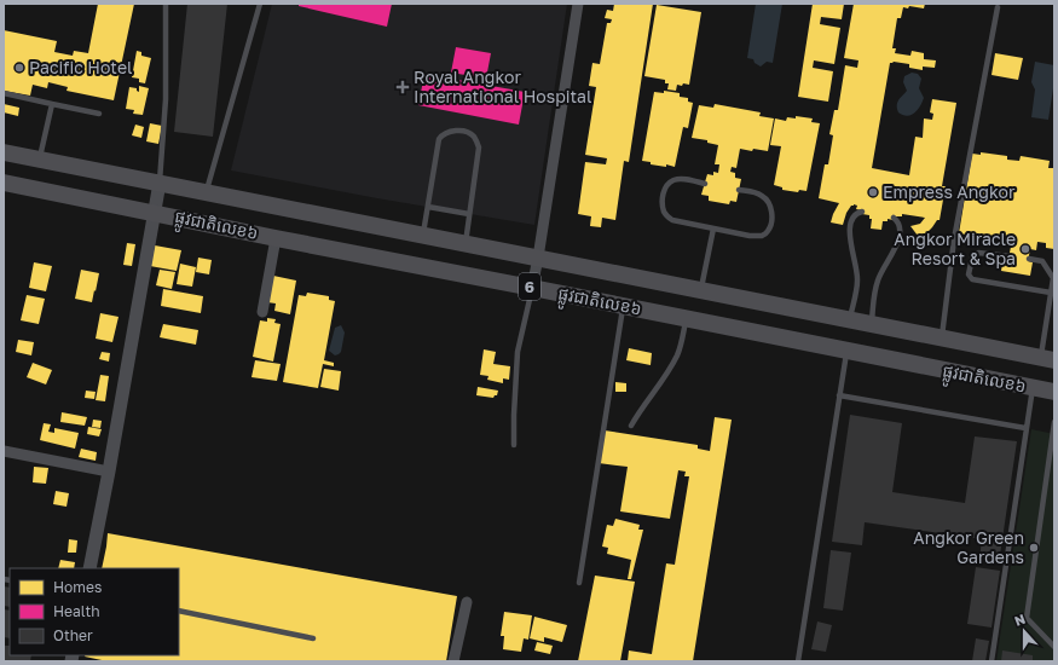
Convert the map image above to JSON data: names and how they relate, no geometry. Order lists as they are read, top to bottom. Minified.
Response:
{"streets":{"highway":["ផ្លូវជាតិលេខ៦","6"]},"places":{"other":["Pacific Hotel","Empress Angkor","Angkor Miracle Resort & Spa","Angkor Green Gardens"],"health":["Royal Angkor International Hospital"]},"legend":["Homes","Health","Other"],"north":"top"}
